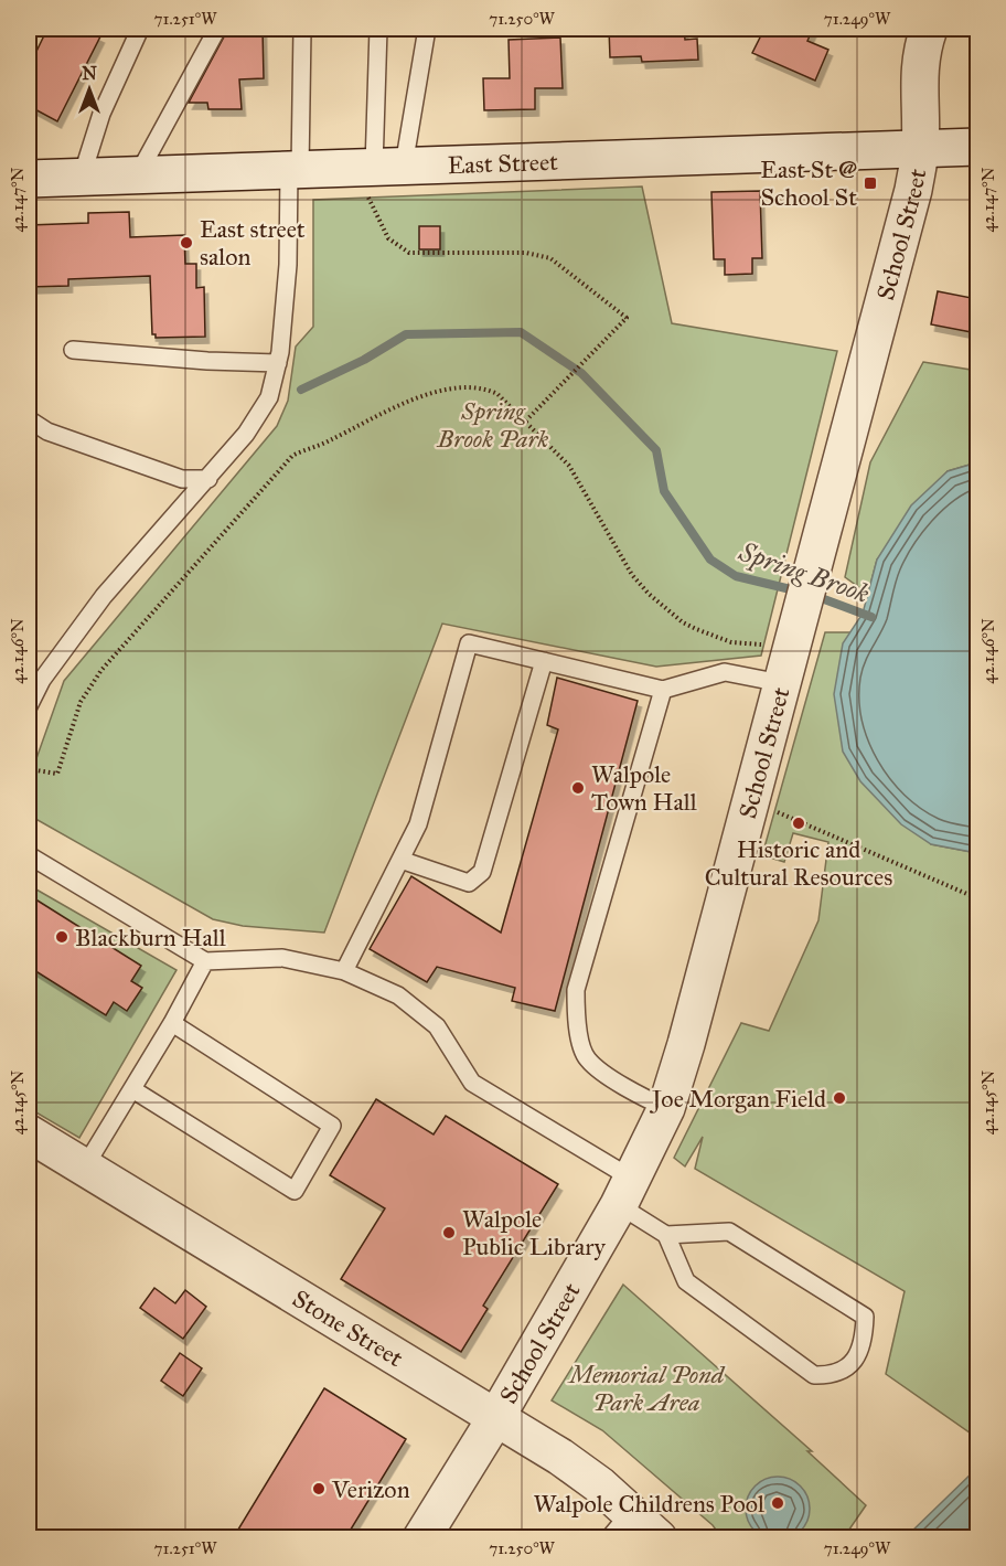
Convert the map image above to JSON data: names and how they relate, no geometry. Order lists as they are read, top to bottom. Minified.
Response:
{"streets":{"street":["East Street","School Street","Stone Street"]},"crossings":[["East Street","School Street"],["School Street","Stone Street"]],"water":["Spring Brook"],"parks":["Spring Brook Park","Memorial Pond Park Area"],"places":{"transit":["East St @ School St"],"other":["East street salon","Walpole Town Hall","Historic and Cultural Resources","Blackburn Hall","Joe Morgan Field","Walpole Public Library","Verizon","Walpole Childrens Pool"]},"north":"top","coordinates":["71.251°W","71.250°W","71.249°W","42.147°N","42.146°N","42.145°N"]}
